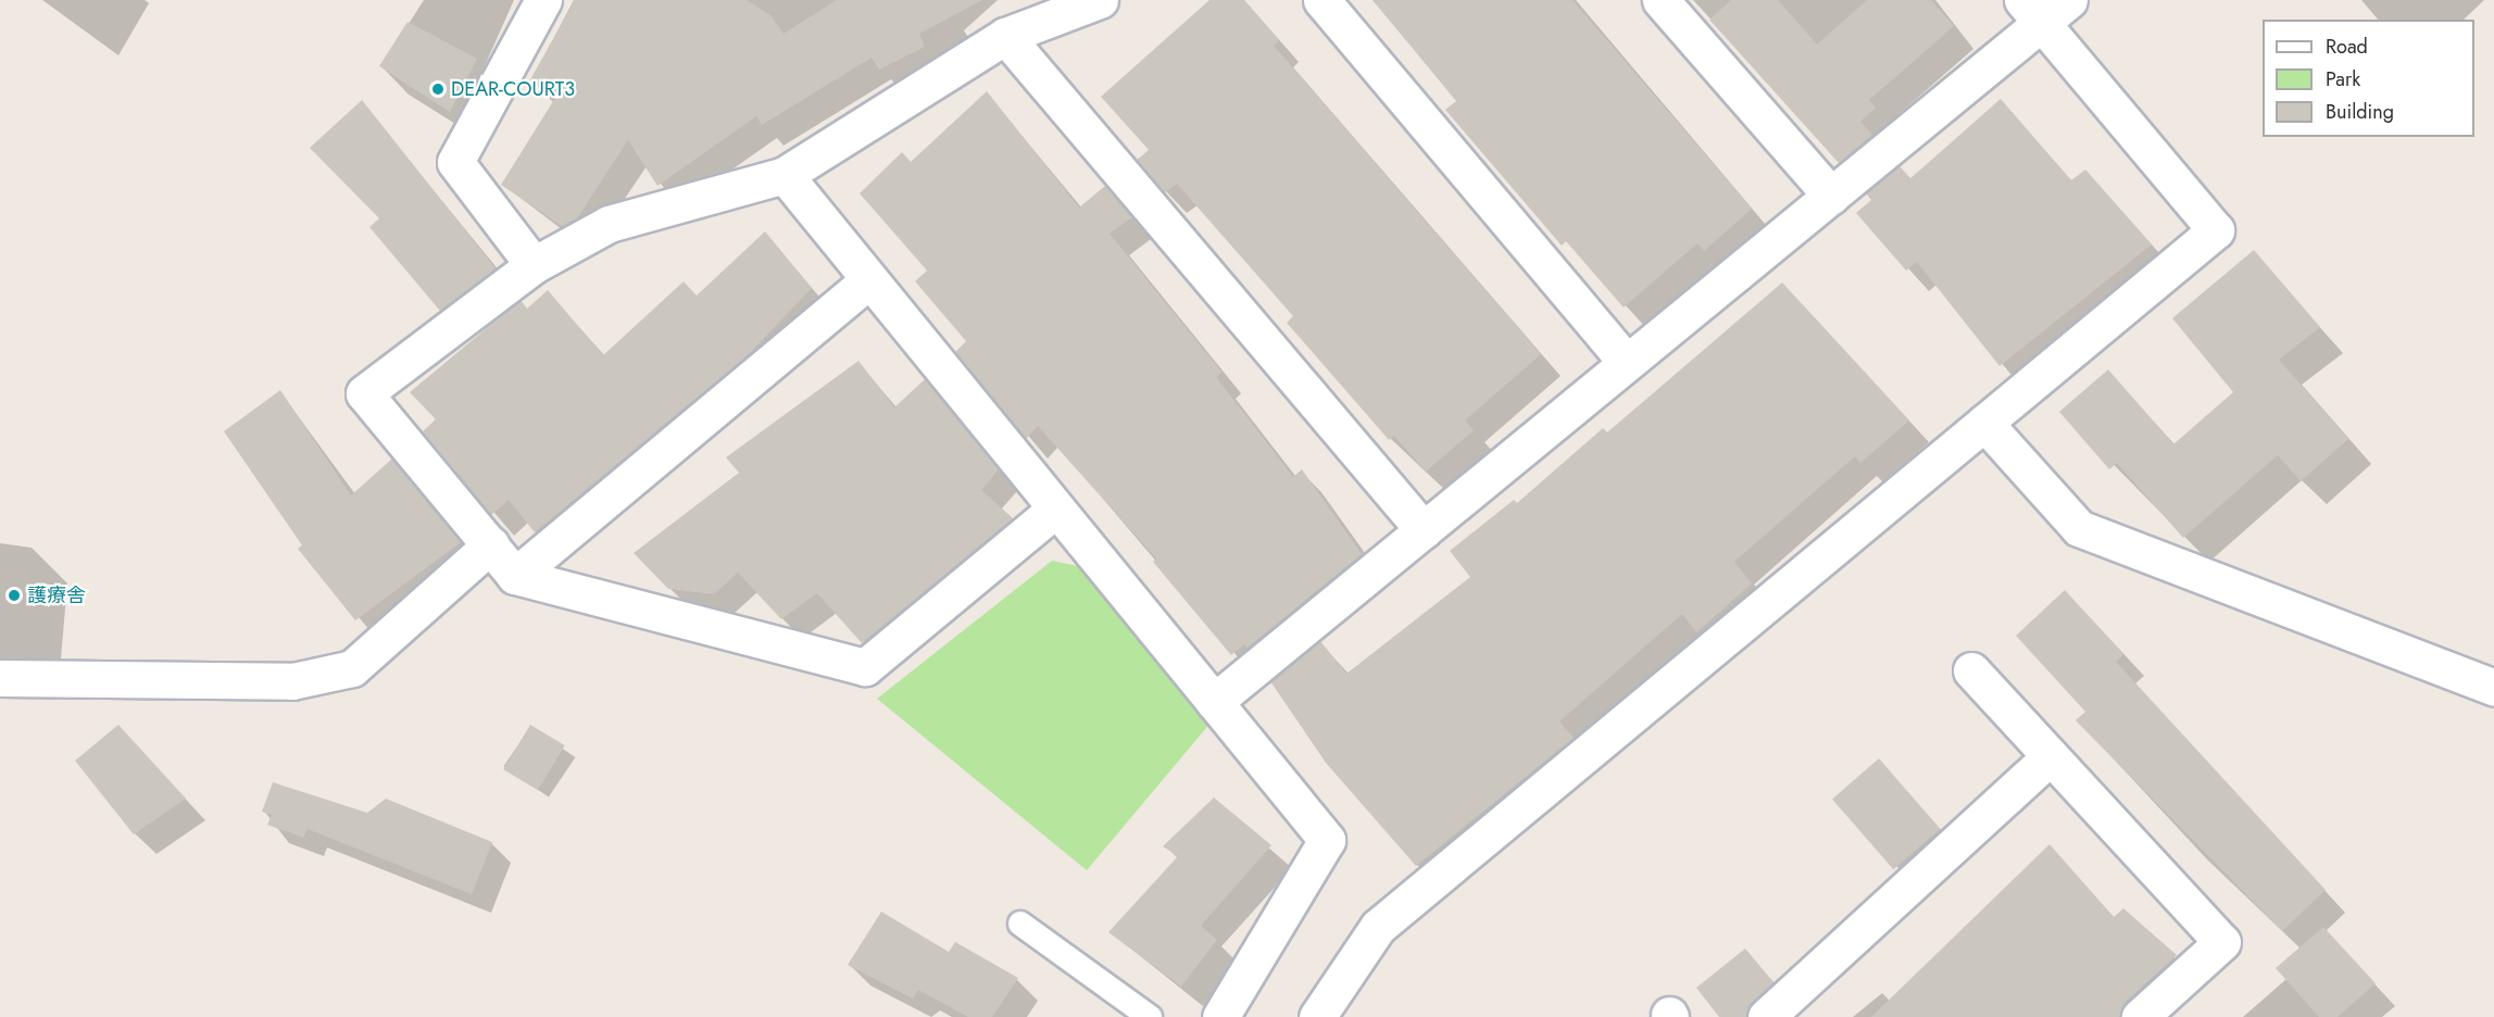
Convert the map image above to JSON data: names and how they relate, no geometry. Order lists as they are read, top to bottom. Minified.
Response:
{"places":["DEAR-COURT3","護療舎"],"legend":["Road","Park","Building"]}
